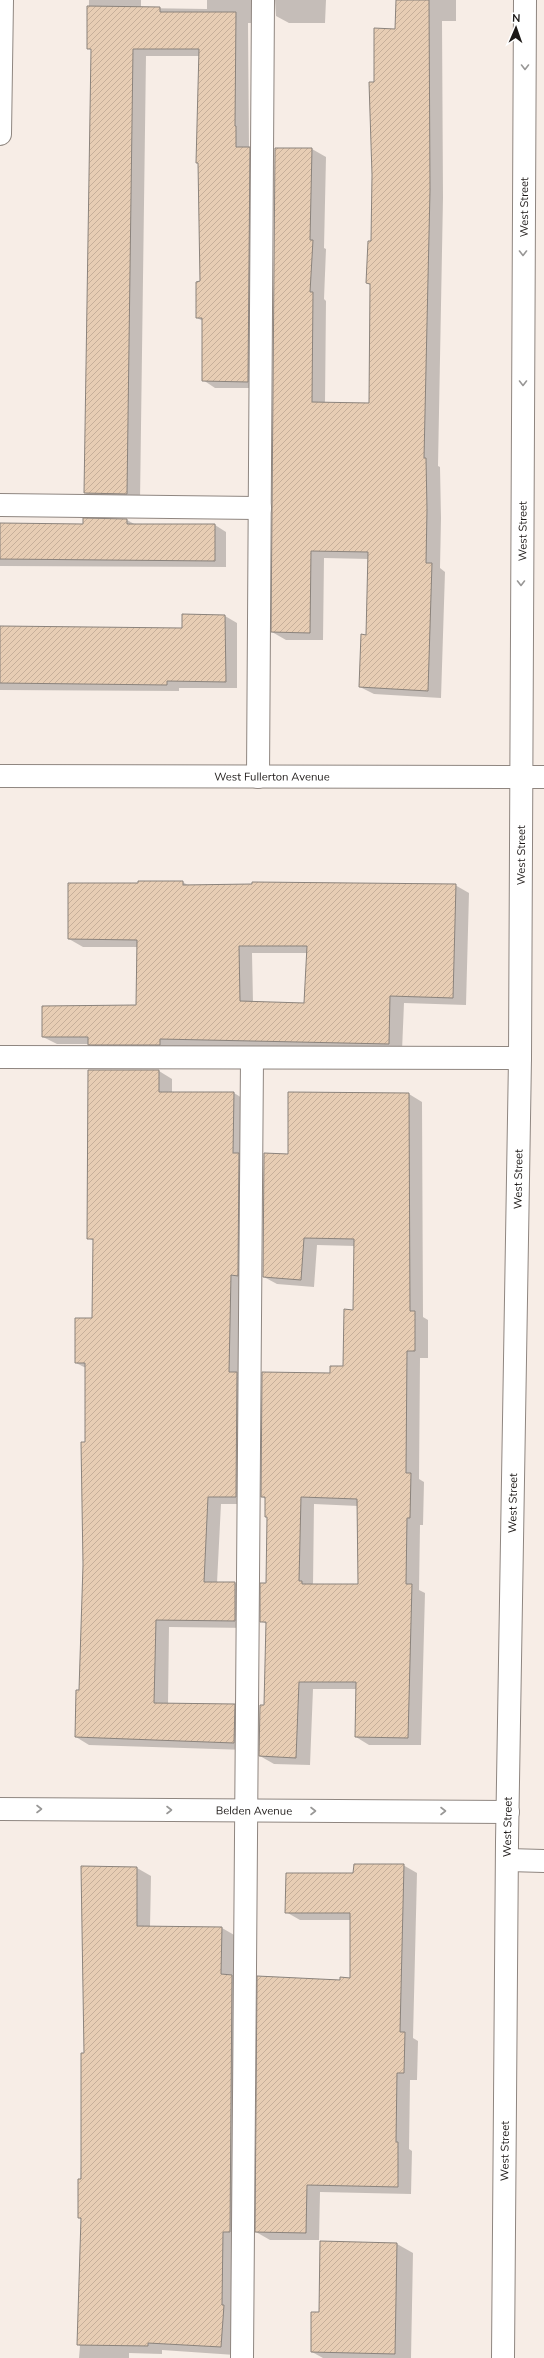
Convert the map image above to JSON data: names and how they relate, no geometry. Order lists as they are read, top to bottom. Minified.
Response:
{"streets":{"street":["West Street","West Fullerton Avenue","Belden Avenue"]},"crossings":[["West Street","West Fullerton Avenue"],["West Street","Belden Avenue"]],"one_way":["Belden Avenue"],"north":"top"}
